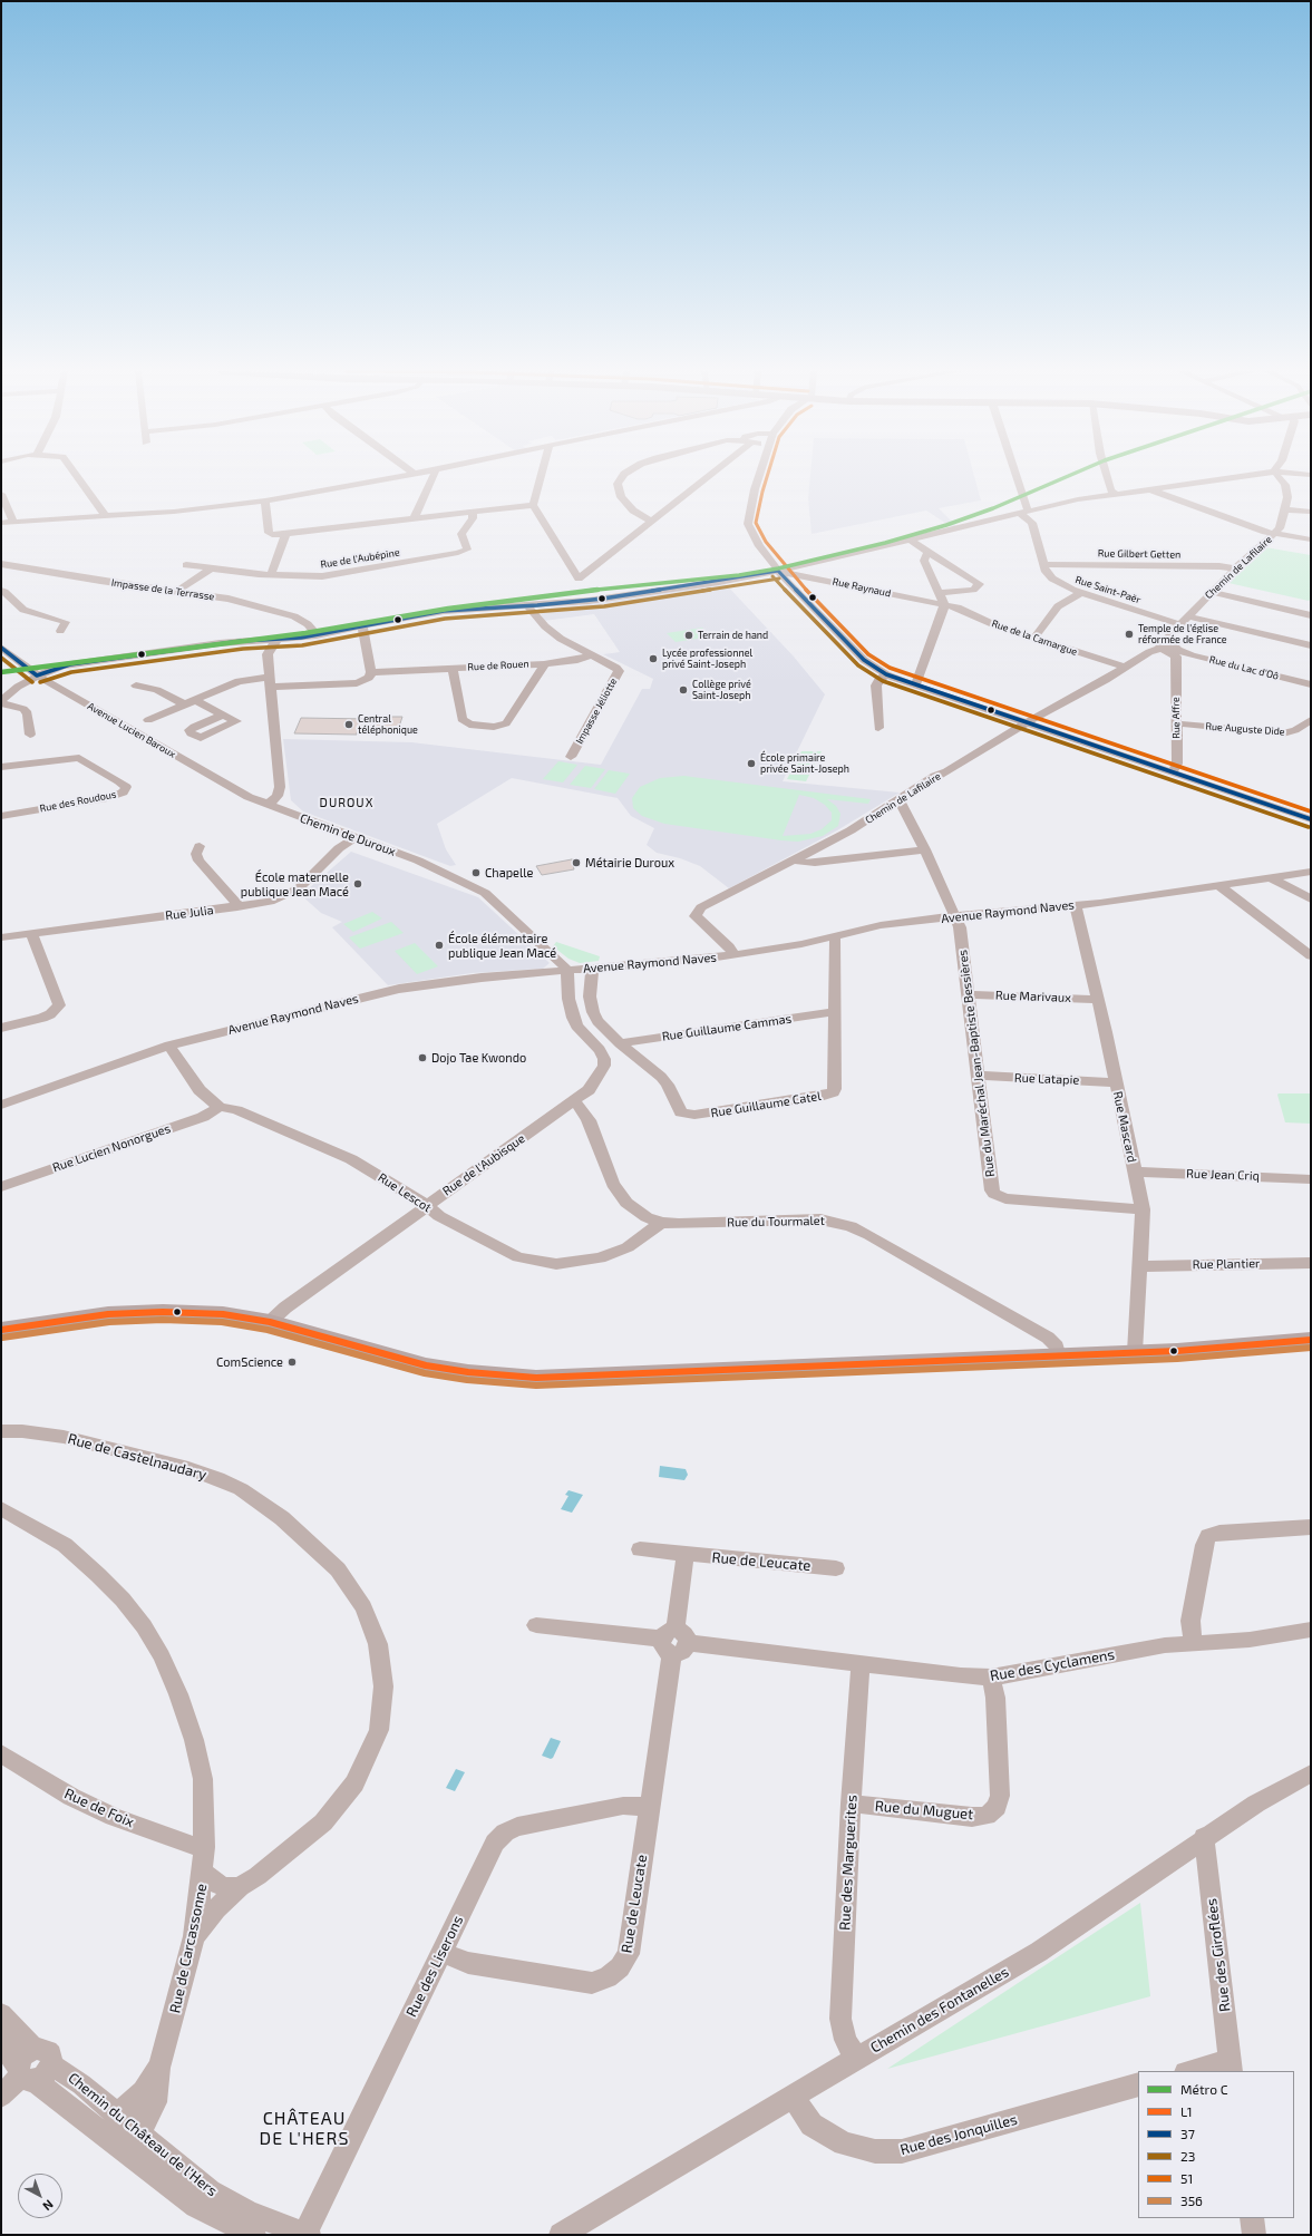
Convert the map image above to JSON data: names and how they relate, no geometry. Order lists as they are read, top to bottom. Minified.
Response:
{"streets":{"street":["Rue Gilbert Getten","Rue de l'Aubépine","Chemin de Lafilaire","Rue Raynaud","Impasse de la Terrasse","Rue Saint-Paër","Rue de la Camargue","Rue de Rouen","Rue du Lac d'Oô","Impasse Jéliotte","Rue Affre","Rue Auguste Dide","Avenue Lucien Baroux","Rue des Roudous","Chemin de Duroux","Avenue Raymond Naves","Rue Julia","Rue Marivaux","Rue Guillaume Cammas","Rue du Maréchal Jean-Baptiste Bessières","Rue Latapie","Rue Guillaume Catel","Rue Mascard","Rue Lucien Nonorgues","Rue de l'Aubisque","Rue Jean Criq","Rue Lescot","Rue du Tourmalet","Rue Plantier","Rue de Castelnaudary","Rue de Leucate","Rue des Cyclamens","Rue de Foix","Rue du Muguet","Rue des Marguerites","Rue de Carcassonne","Rue des Giroflées","Rue des Liserons","Chemin des Fontanelles","Chemin du Château de l'Hers","Rue des Jonquilles"]},"crossings":[["Rue Gilbert Getten","Chemin de Lafilaire"],["Rue Gilbert Getten","Rue Saint-Paër"],["Chemin de Lafilaire","Rue Saint-Paër"],["Chemin de Lafilaire","Rue de la Camargue"],["Chemin de Lafilaire","Avenue Raymond Naves"],["Chemin de Lafilaire","Rue du Maréchal Jean-Baptiste Bessières"],["Rue Raynaud","Rue de la Camargue"],["Rue de Rouen","Impasse Jéliotte"],["Rue du Lac d'Oô","Rue Affre"],["Rue Affre","Rue Auguste Dide"],["Avenue Lucien Baroux","Chemin de Duroux"],["Chemin de Duroux","Avenue Raymond Naves"],["Chemin de Duroux","Rue Julia"],["Chemin de Duroux","Rue de l'Aubisque"],["Avenue Raymond Naves","Rue du Maréchal Jean-Baptiste Bessières"],["Avenue Raymond Naves","Rue Guillaume Catel"],["Avenue Raymond Naves","Rue Mascard"],["Avenue Raymond Naves","Rue de l'Aubisque"],["Avenue Raymond Naves","Rue Lescot"],["Rue Marivaux","Rue du Maréchal Jean-Baptiste Bessières"],["Rue Marivaux","Rue Mascard"],["Rue Guillaume Cammas","Rue Guillaume Catel"],["Rue du Maréchal Jean-Baptiste Bessières","Rue Latapie"],["Rue du Maréchal Jean-Baptiste Bessières","Rue Mascard"],["Rue Latapie","Rue Mascard"],["Rue Mascard","Rue Jean Criq"],["Rue Mascard","Rue Plantier"],["Rue Lucien Nonorgues","Rue Lescot"],["Rue de l'Aubisque","Rue Lescot"],["Rue de l'Aubisque","Rue du Tourmalet"],["Rue Lescot","Rue du Tourmalet"],["Rue de Castelnaudary","Rue de Carcassonne"],["Rue de Leucate","Rue des Cyclamens"],["Rue de Leucate","Rue des Liserons"],["Rue des Cyclamens","Rue du Muguet"],["Rue des Cyclamens","Rue des Marguerites"],["Rue de Foix","Rue de Carcassonne"],["Rue du Muguet","Rue des Marguerites"],["Rue des Marguerites","Chemin des Fontanelles"],["Rue de Carcassonne","Chemin du Château de l'Hers"],["Rue des Giroflées","Chemin des Fontanelles"],["Rue des Liserons","Chemin du Château de l'Hers"],["Chemin des Fontanelles","Rue des Jonquilles"]],"districts":["DUROUX","CHÂTEAU DE L'HERS"],"places":["Temple de l'église réformée de France","Terrain de hand","Lycée professionnel privé Saint-Joseph","Collège privé Saint-Joseph","Central téléphonique","École primaire privée Saint-Joseph","Métairie Duroux","Chapelle","École maternelle publique Jean Macé","École élémentaire publique Jean Macé","Dojo Tae Kwondo","ComScience"],"lines":["metro line C","transit line 51","transit line 37","transit line 23","transit line L1","transit line 356"],"legend":["Métro C","L1","37","23","51","356"],"north":"bottom right"}
